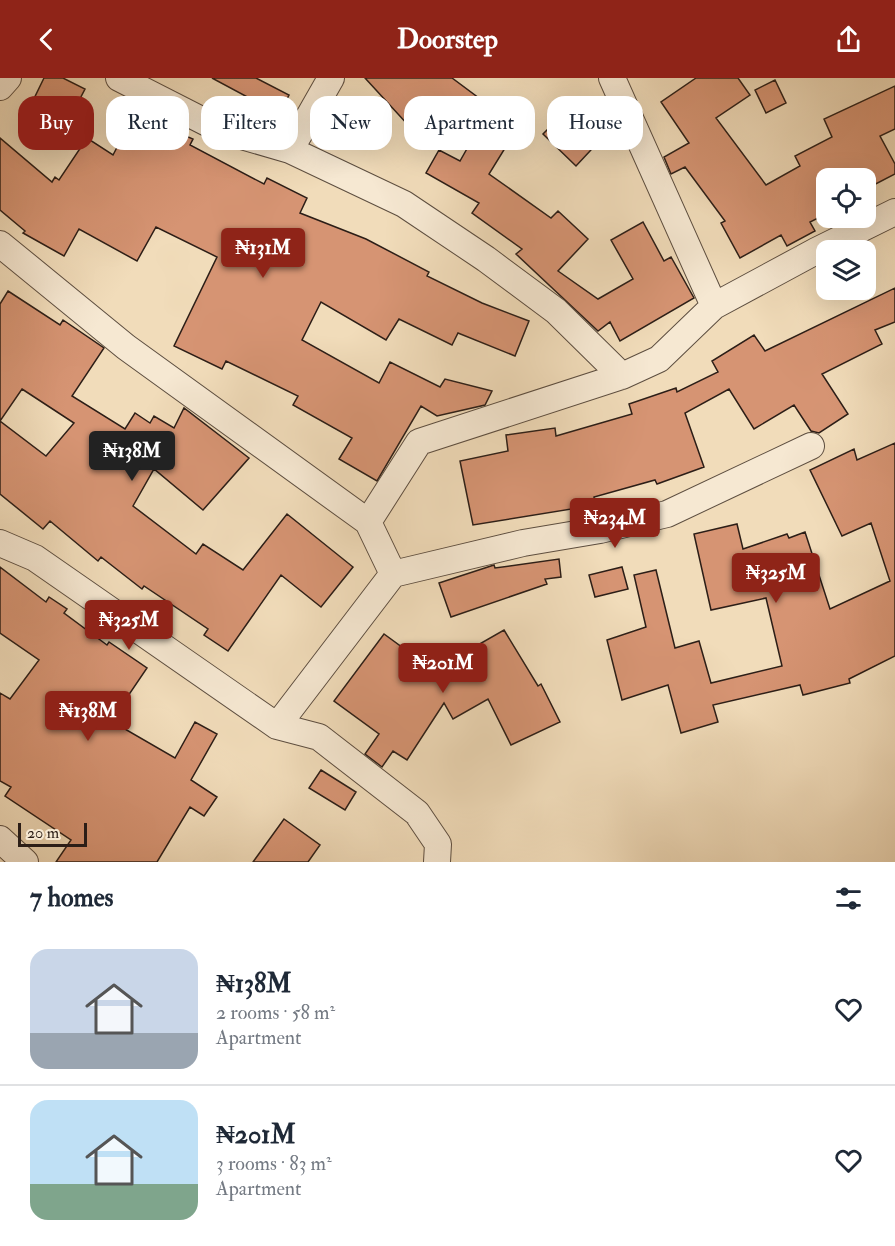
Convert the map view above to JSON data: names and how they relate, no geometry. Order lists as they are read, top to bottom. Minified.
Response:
{"scale_bar":"20 m","page":{"header":"Doorstep","chip":["Buy","Rent","Filters","New","Apartment","House"],"price":["₦131M","₦138M","₦234M","₦325M","₦325M","₦201M","₦138M"],"scale":"20 m","heading":"7 homes","list":[{"name":"₦138M","note":"2 rooms · 58 m² · Apartment"},{"name":"₦201M","note":"3 rooms · 83 m² · Apartment"}]}}
